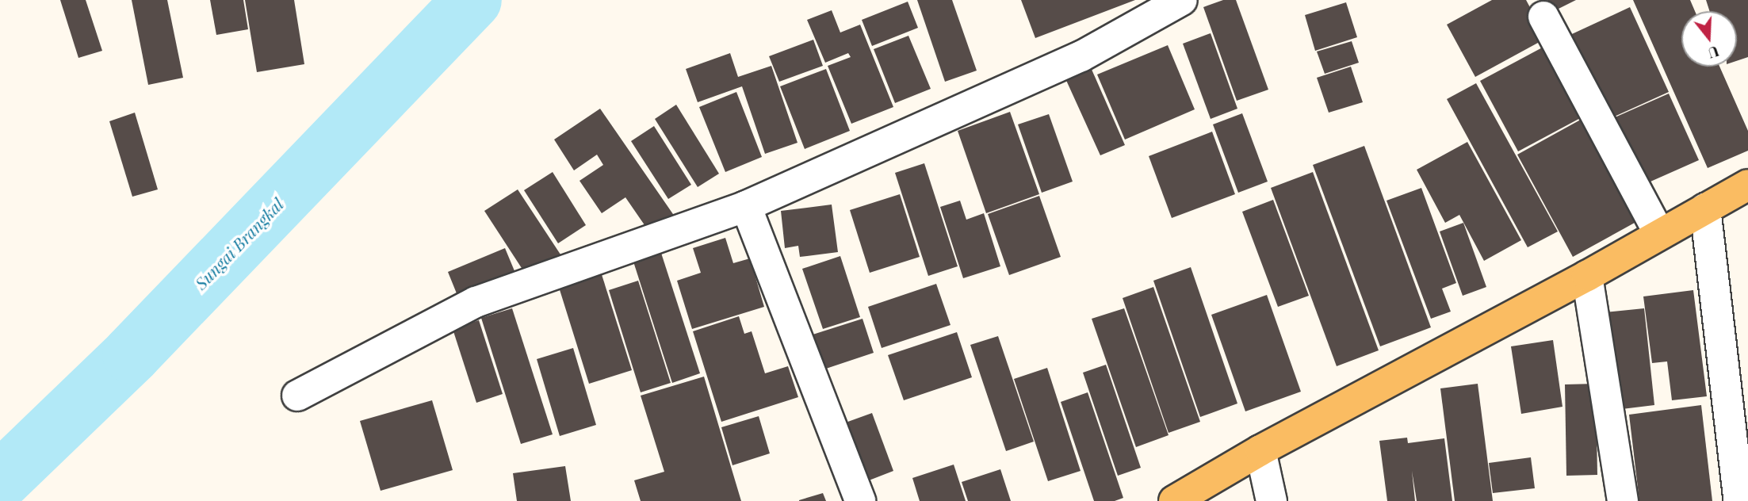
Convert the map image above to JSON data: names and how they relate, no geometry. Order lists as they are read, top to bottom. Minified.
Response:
{"water":["Sungai Brangkal"],"north":"bottom"}
